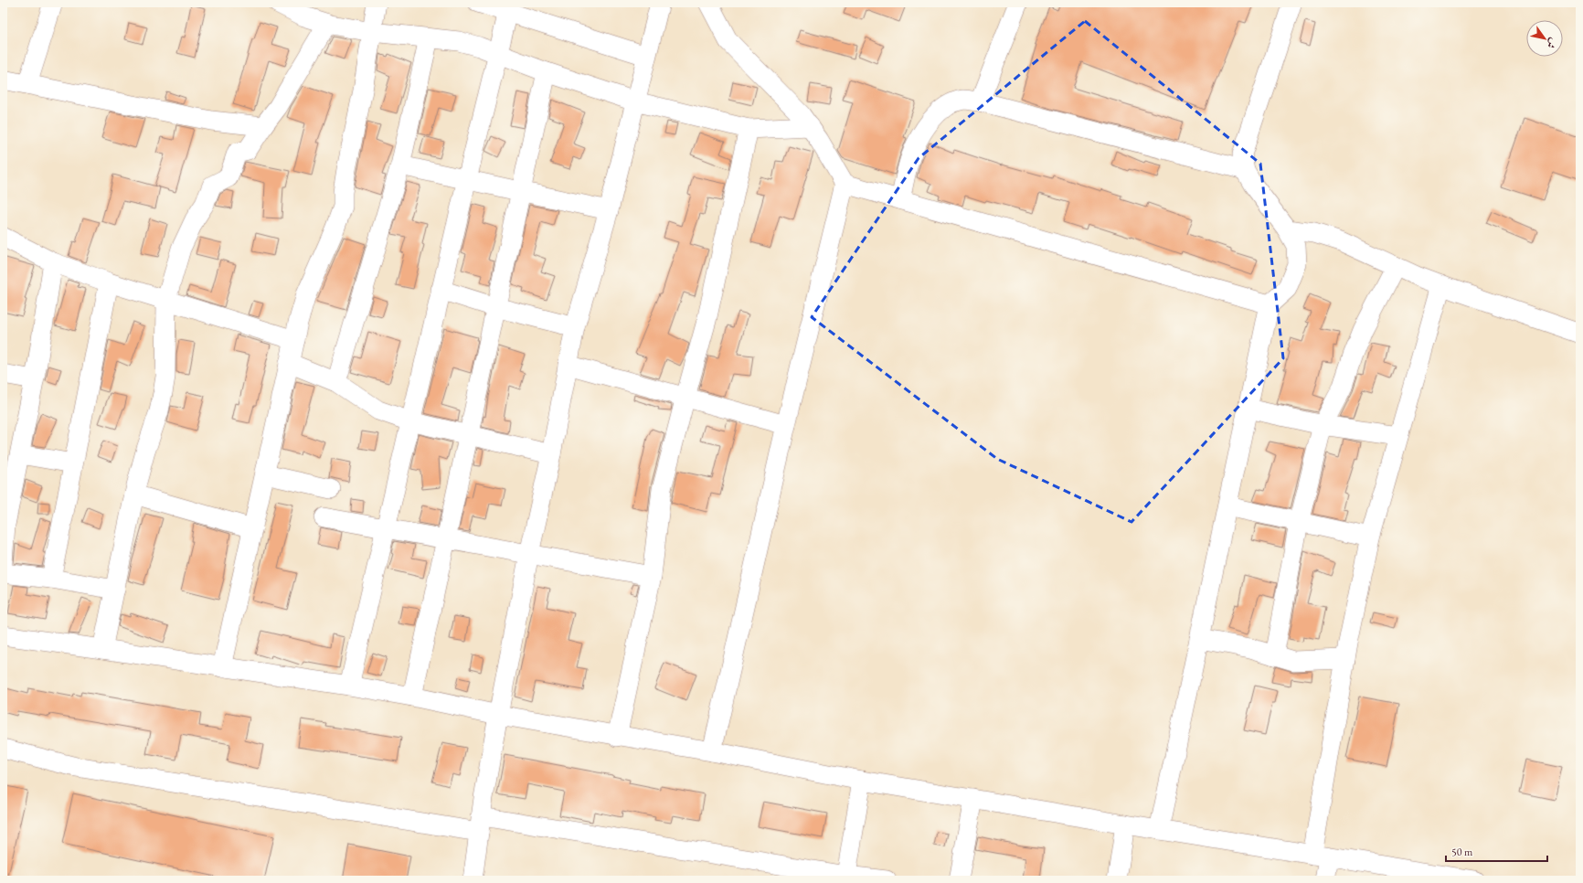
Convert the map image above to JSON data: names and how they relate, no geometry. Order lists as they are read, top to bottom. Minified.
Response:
{"scale_bar":"50 m","north":"bottom right"}
